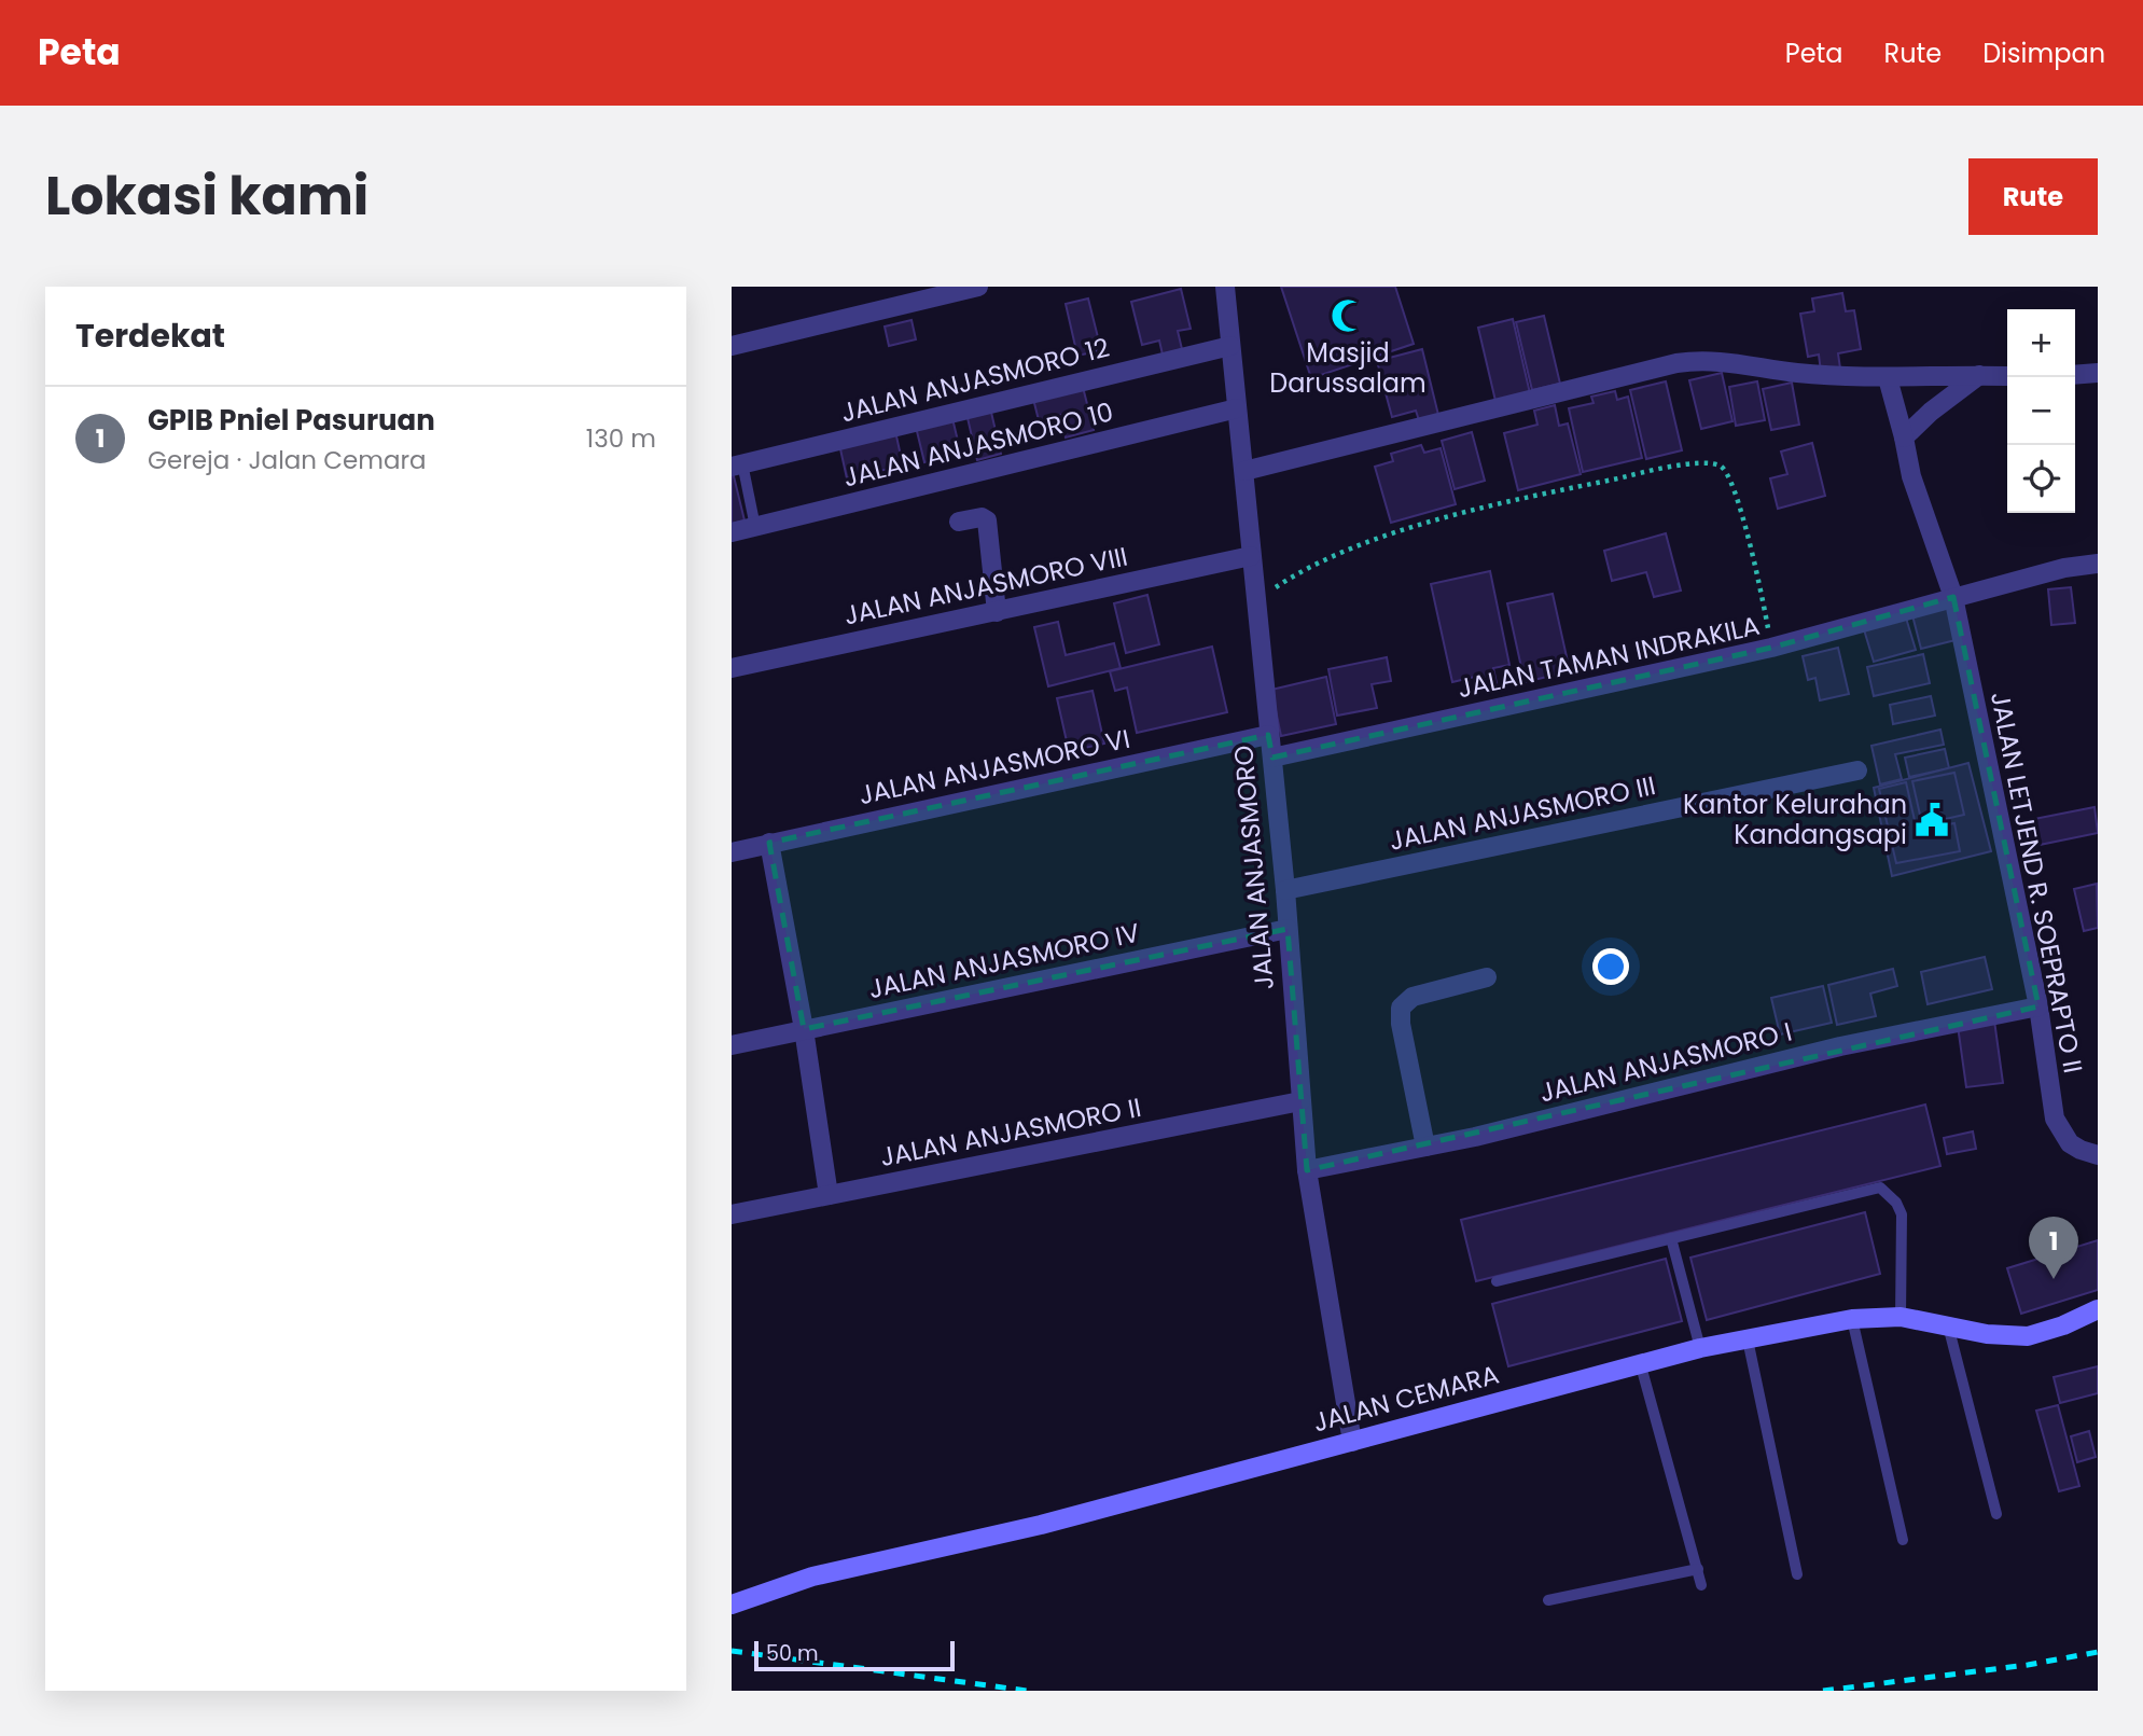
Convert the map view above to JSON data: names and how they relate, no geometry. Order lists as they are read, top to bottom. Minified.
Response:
{"streets":{"street":["JALAN ANJASMORO 12","JALAN ANJASMORO 10","JALAN ANJASMORO VIII","JALAN TAMAN INDRAKILA","JALAN ANJASMORO VI","JALAN ANJASMORO III","JALAN ANJASMORO","JALAN LETJEND R. SOEPRAPTO II","JALAN ANJASMORO IV","JALAN ANJASMORO I","JALAN ANJASMORO II","JALAN CEMARA"]},"crossings":[["JALAN ANJASMORO 12","JALAN ANJASMORO"],["JALAN ANJASMORO 10","JALAN ANJASMORO"],["JALAN ANJASMORO VIII","JALAN ANJASMORO"],["JALAN TAMAN INDRAKILA","JALAN ANJASMORO"],["JALAN TAMAN INDRAKILA","JALAN LETJEND R. SOEPRAPTO II"],["JALAN ANJASMORO VI","JALAN ANJASMORO"],["JALAN ANJASMORO III","JALAN ANJASMORO"],["JALAN ANJASMORO","JALAN ANJASMORO IV"],["JALAN ANJASMORO","JALAN ANJASMORO I"],["JALAN ANJASMORO","JALAN ANJASMORO II"],["JALAN ANJASMORO","JALAN CEMARA"],["JALAN LETJEND R. SOEPRAPTO II","JALAN ANJASMORO I"]],"places":{"mosque":["Masjid Darussalam"],"public building":["Kantor Kelurahan Kandangsapi"]},"scale_bar":"50 m","page":{"header":"Peta","nav":["Peta","Rute","Disimpan"],"title":"Lokasi kami","buttons":"Rute","heading":"Terdekat","map_buttons":["+","−"],"list":[{"mark":"1","name":"GPIB Pniel Pasuruan","note":"Gereja · Jalan Cemara","value":"130 m"}],"pins":"1","scale":"50 m"}}
